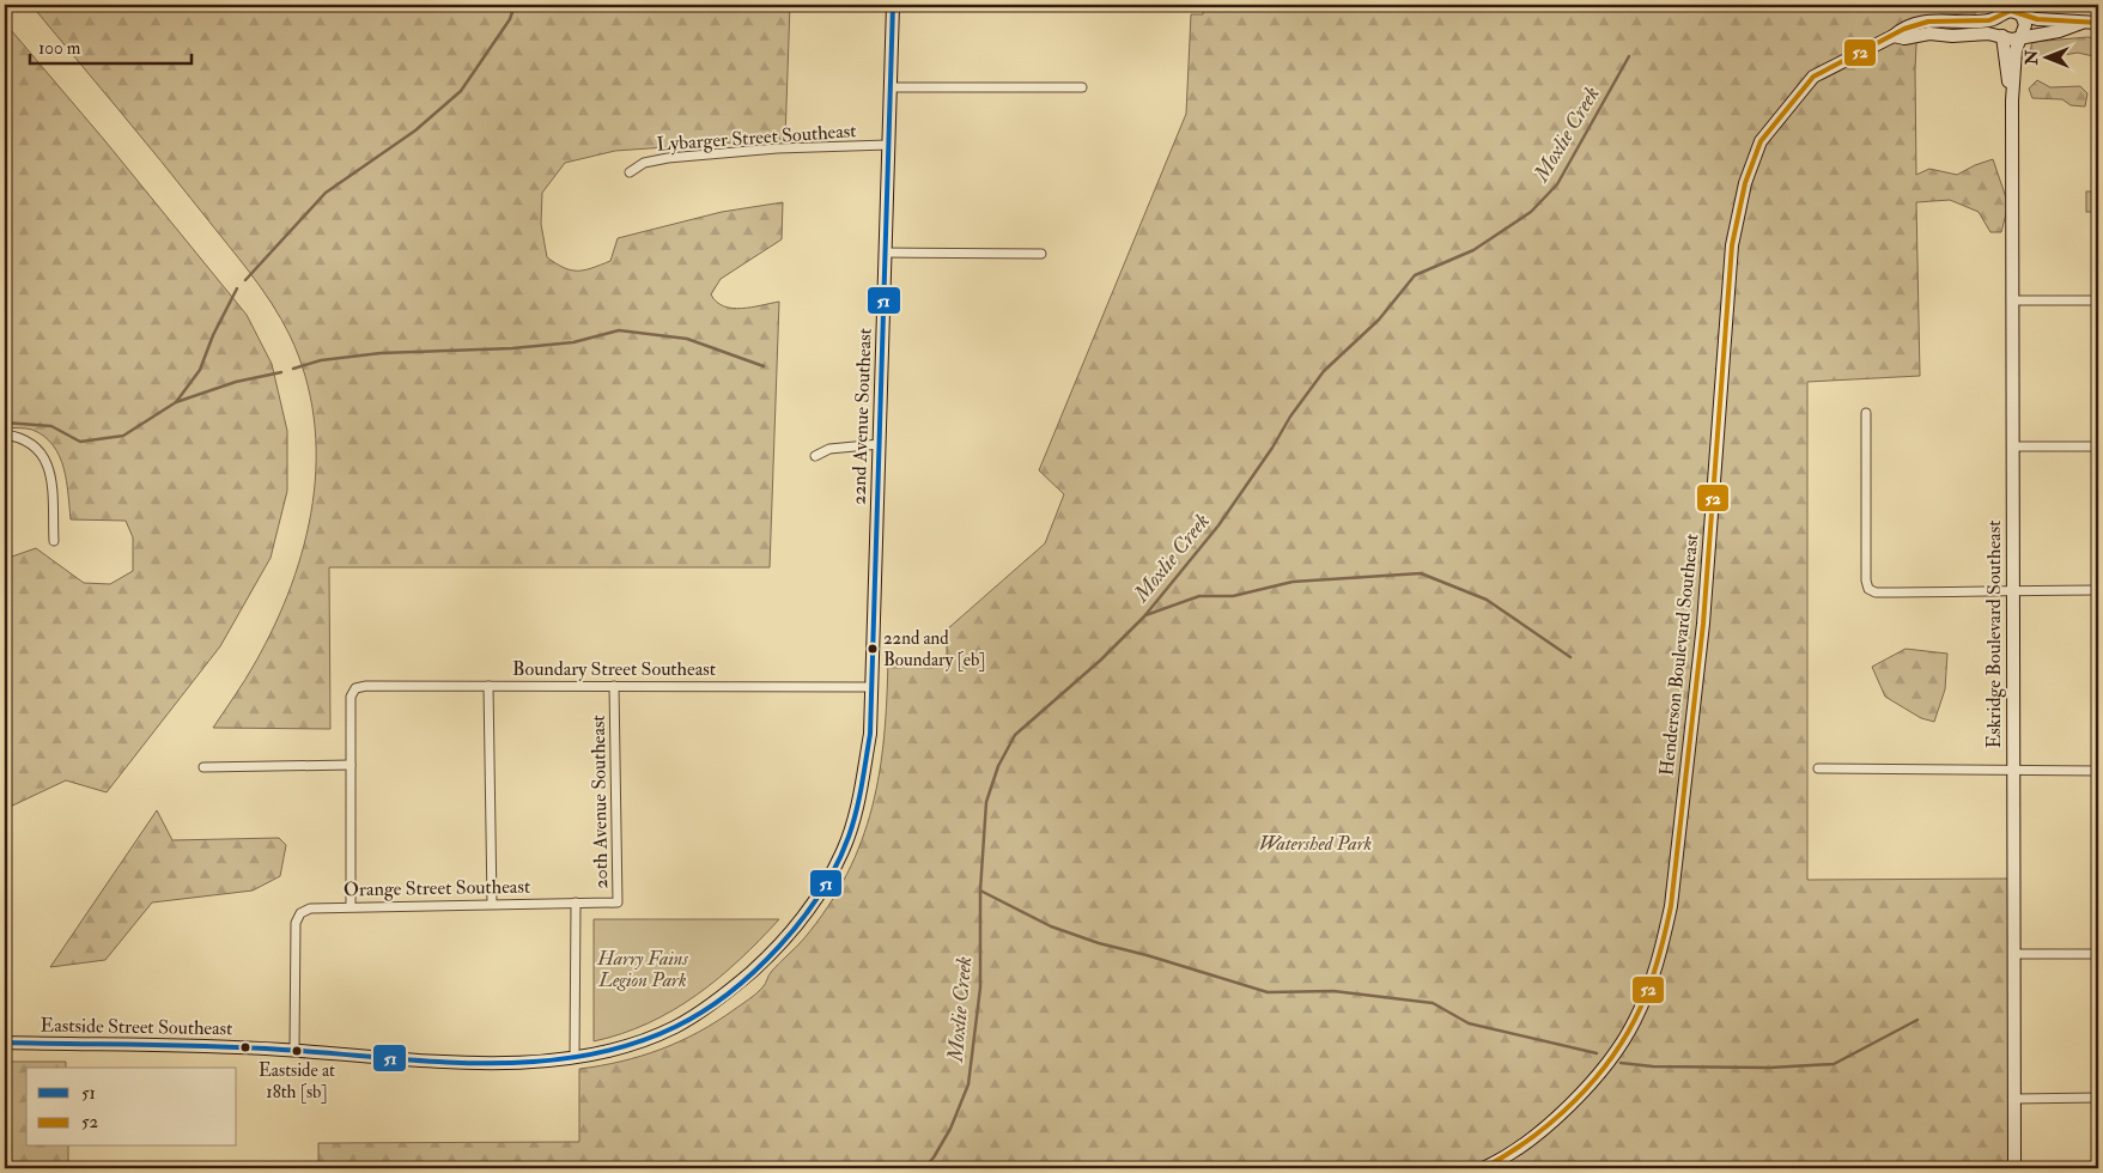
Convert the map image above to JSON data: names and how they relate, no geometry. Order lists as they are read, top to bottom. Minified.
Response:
{"streets":{"street":["Lybarger Street Southeast","22nd Avenue Southeast","Eskridge Boulevard Southeast","Henderson Boulevard Southeast","Boundary Street Southeast","20th Avenue Southeast","Orange Street Southeast","Eastside Street Southeast"]},"crossings":[["Lybarger Street Southeast","22nd Avenue Southeast"],["22nd Avenue Southeast","Boundary Street Southeast"],["22nd Avenue Southeast","Eastside Street Southeast"],["Eskridge Boulevard Southeast","Henderson Boulevard Southeast"],["Boundary Street Southeast","20th Avenue Southeast"],["Boundary Street Southeast","Eastside Street Southeast"],["20th Avenue Southeast","Orange Street Southeast"],["20th Avenue Southeast","Eastside Street Southeast"],["Orange Street Southeast","Eastside Street Southeast"]],"water":["Moxlie Creek"],"parks":["Watershed Park","Harry Fains Legion Park"],"places":["22nd and Boundary [eb]","Eastside at 18th [sb]"],"lines":["transit line 51","transit line 52"],"legend":["51","52"],"scale_bar":"100 m","north":"left"}
